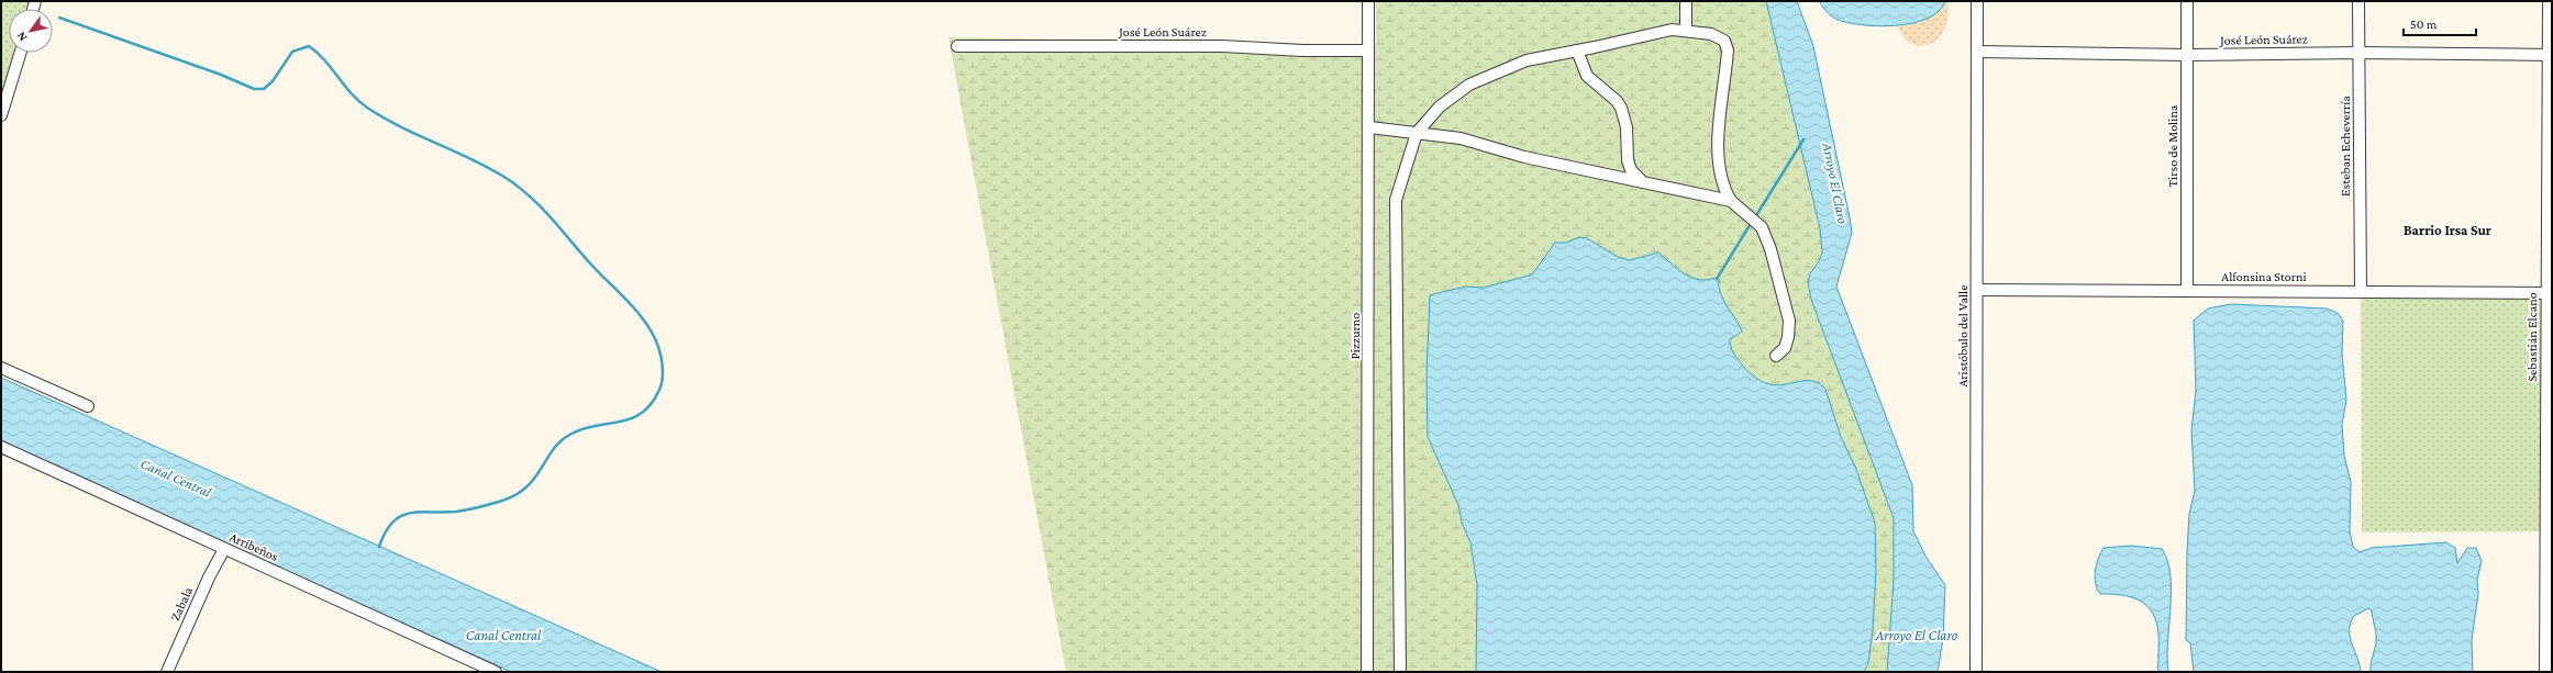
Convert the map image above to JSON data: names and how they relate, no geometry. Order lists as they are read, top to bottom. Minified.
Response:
{"streets":{"street":["José León Suárez","Tirso de Molina","Esteban Echeverría","Alfonsina Storni","Pizzurno","Aristóbulo del Valle","Sebastián Elcano","Arribeños","Zabala"]},"crossings":[["José León Suárez","Tirso de Molina"],["José León Suárez","Esteban Echeverría"],["José León Suárez","Pizzurno"],["José León Suárez","Aristóbulo del Valle"],["José León Suárez","Sebastián Elcano"],["Tirso de Molina","Alfonsina Storni"],["Esteban Echeverría","Alfonsina Storni"],["Alfonsina Storni","Aristóbulo del Valle"],["Alfonsina Storni","Sebastián Elcano"],["Arribeños","Zabala"]],"districts":["Barrio Irsa Sur"],"water":["Arroyo El Claro","Canal Central"],"scale_bar":"50 m","north":"bottom left"}
